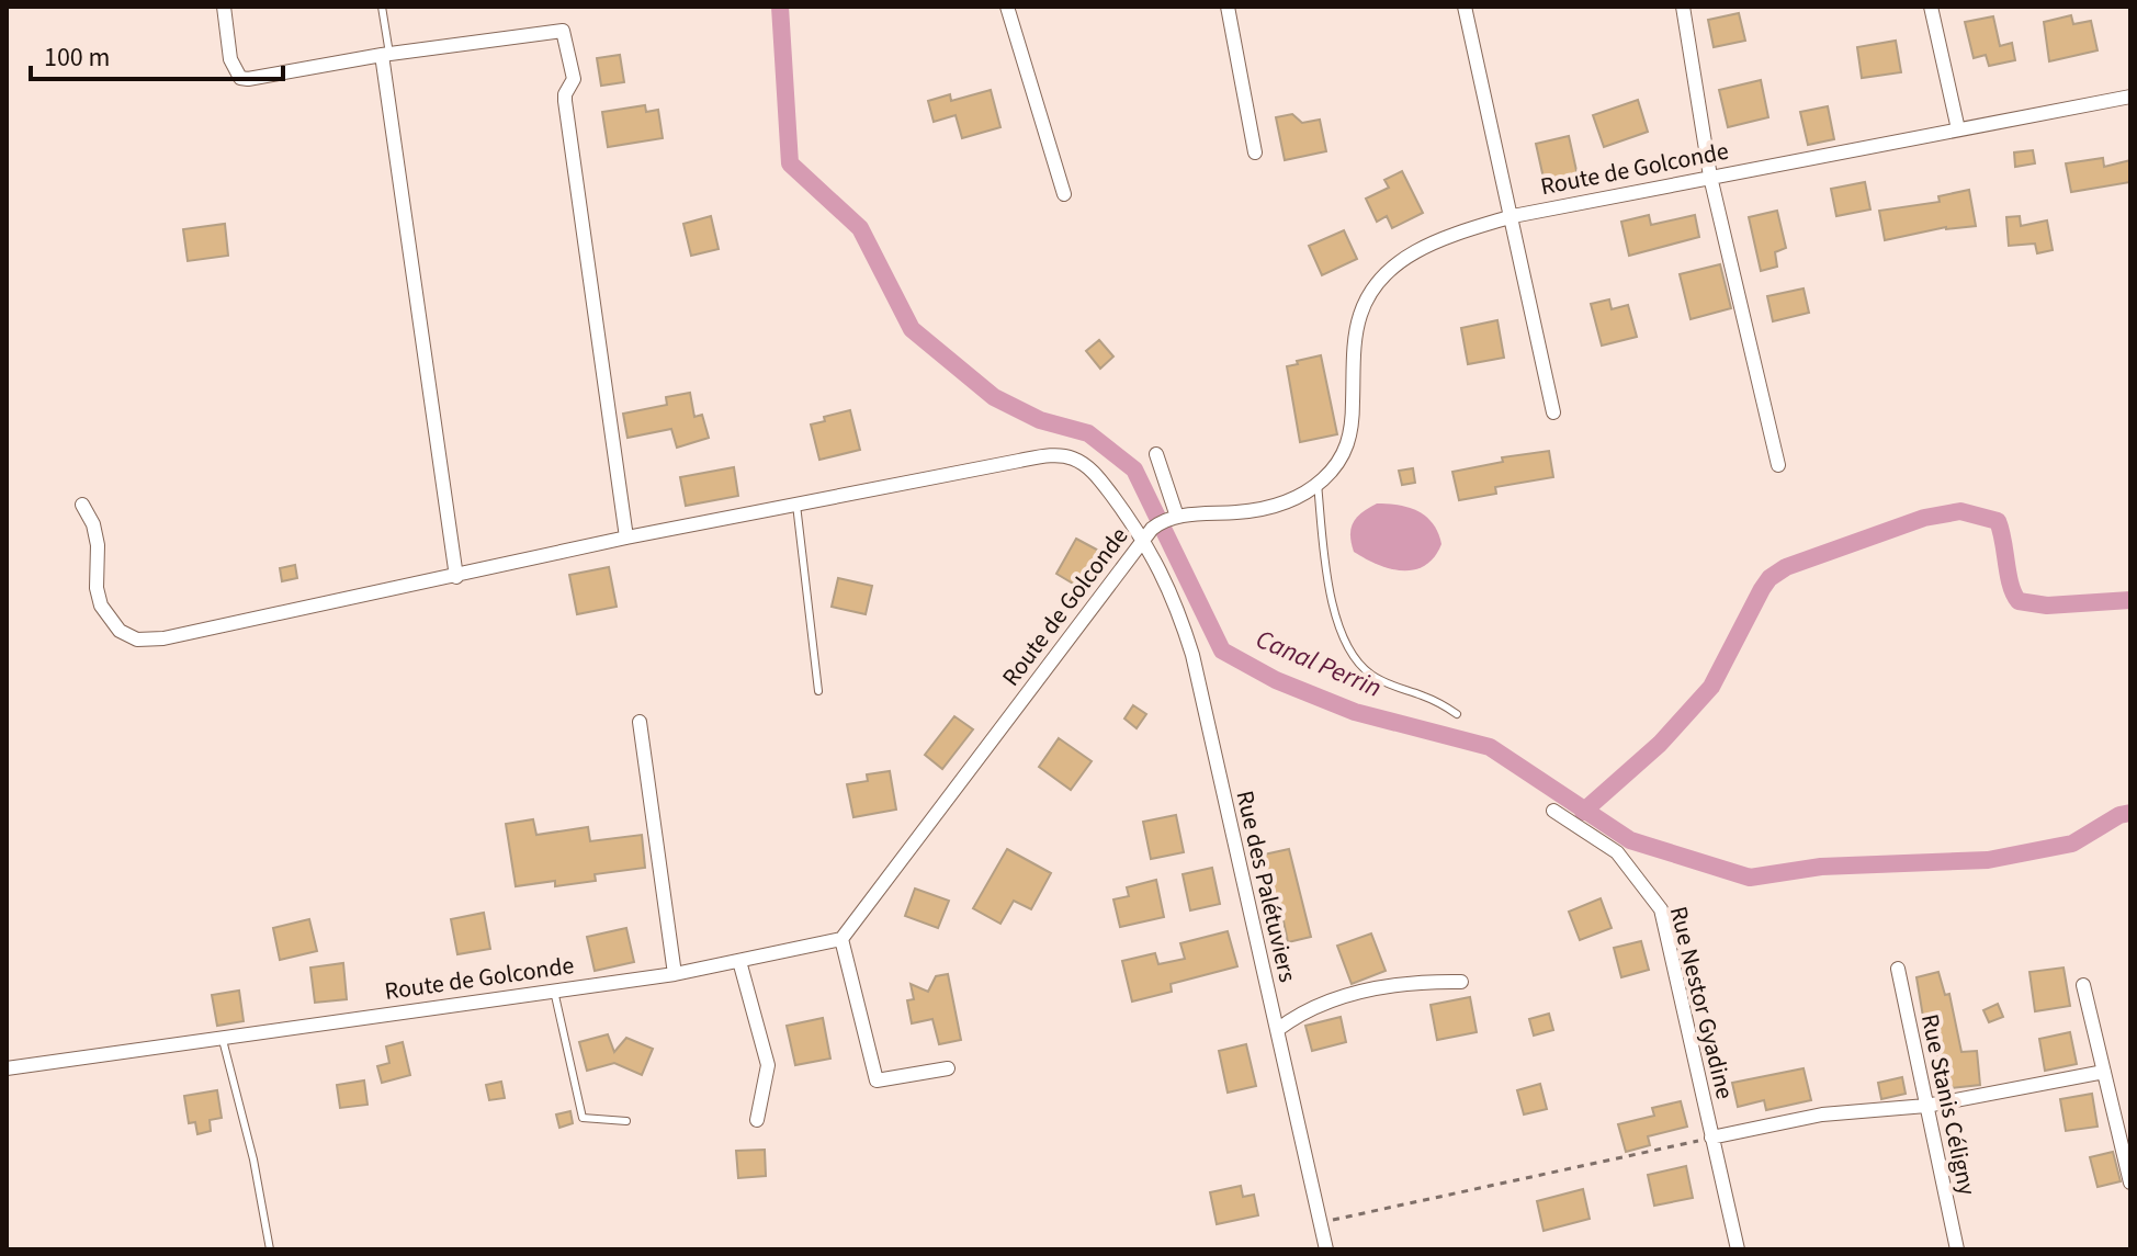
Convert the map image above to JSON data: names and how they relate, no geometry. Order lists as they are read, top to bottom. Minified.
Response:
{"streets":{"street":["Route de Golconde","Rue des Palétuviers","Rue Nestor Gyadine","Rue Stanis Céligny"]},"crossings":[["Route de Golconde","Rue des Palétuviers"]],"water":["Canal Perrin"],"scale_bar":"100 m"}
